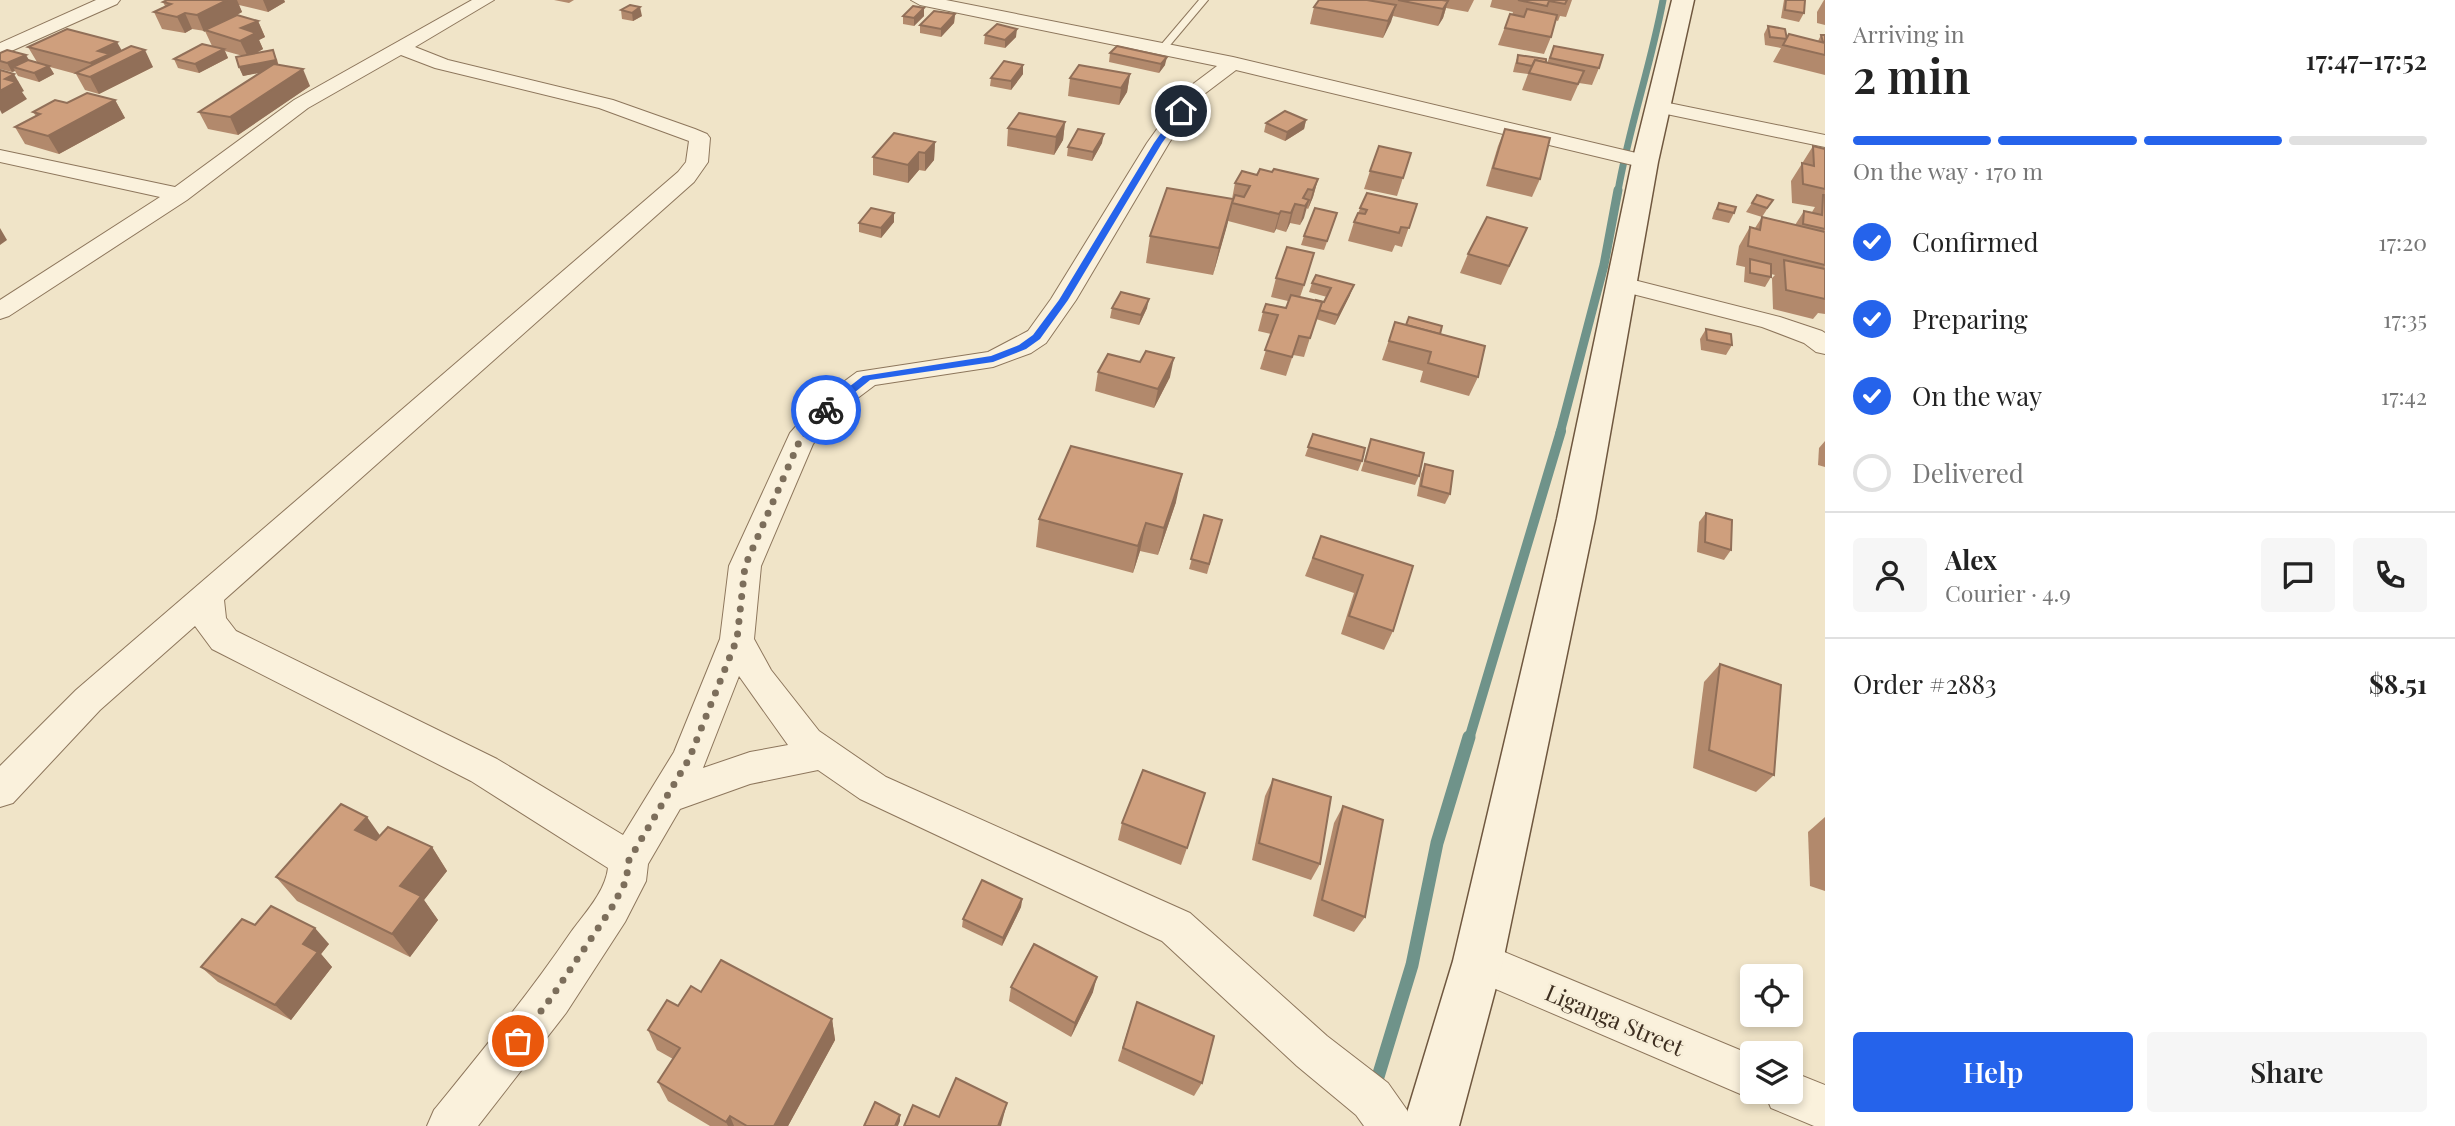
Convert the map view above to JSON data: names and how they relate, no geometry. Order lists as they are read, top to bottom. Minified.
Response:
{"streets":{"street":["Liganga Street"]},"page":{"heading":["2 min","Arriving in","17:47–17:52"],"panel":["Alex","Courier · 4.9","Order #2883","$8.51"],"bar":"On the way · 170 m","list":[["Confirmed","17:20"],["Preparing","17:35"],["On the way","17:42"],"Delivered"],"buttons":["Help","Share"]}}
